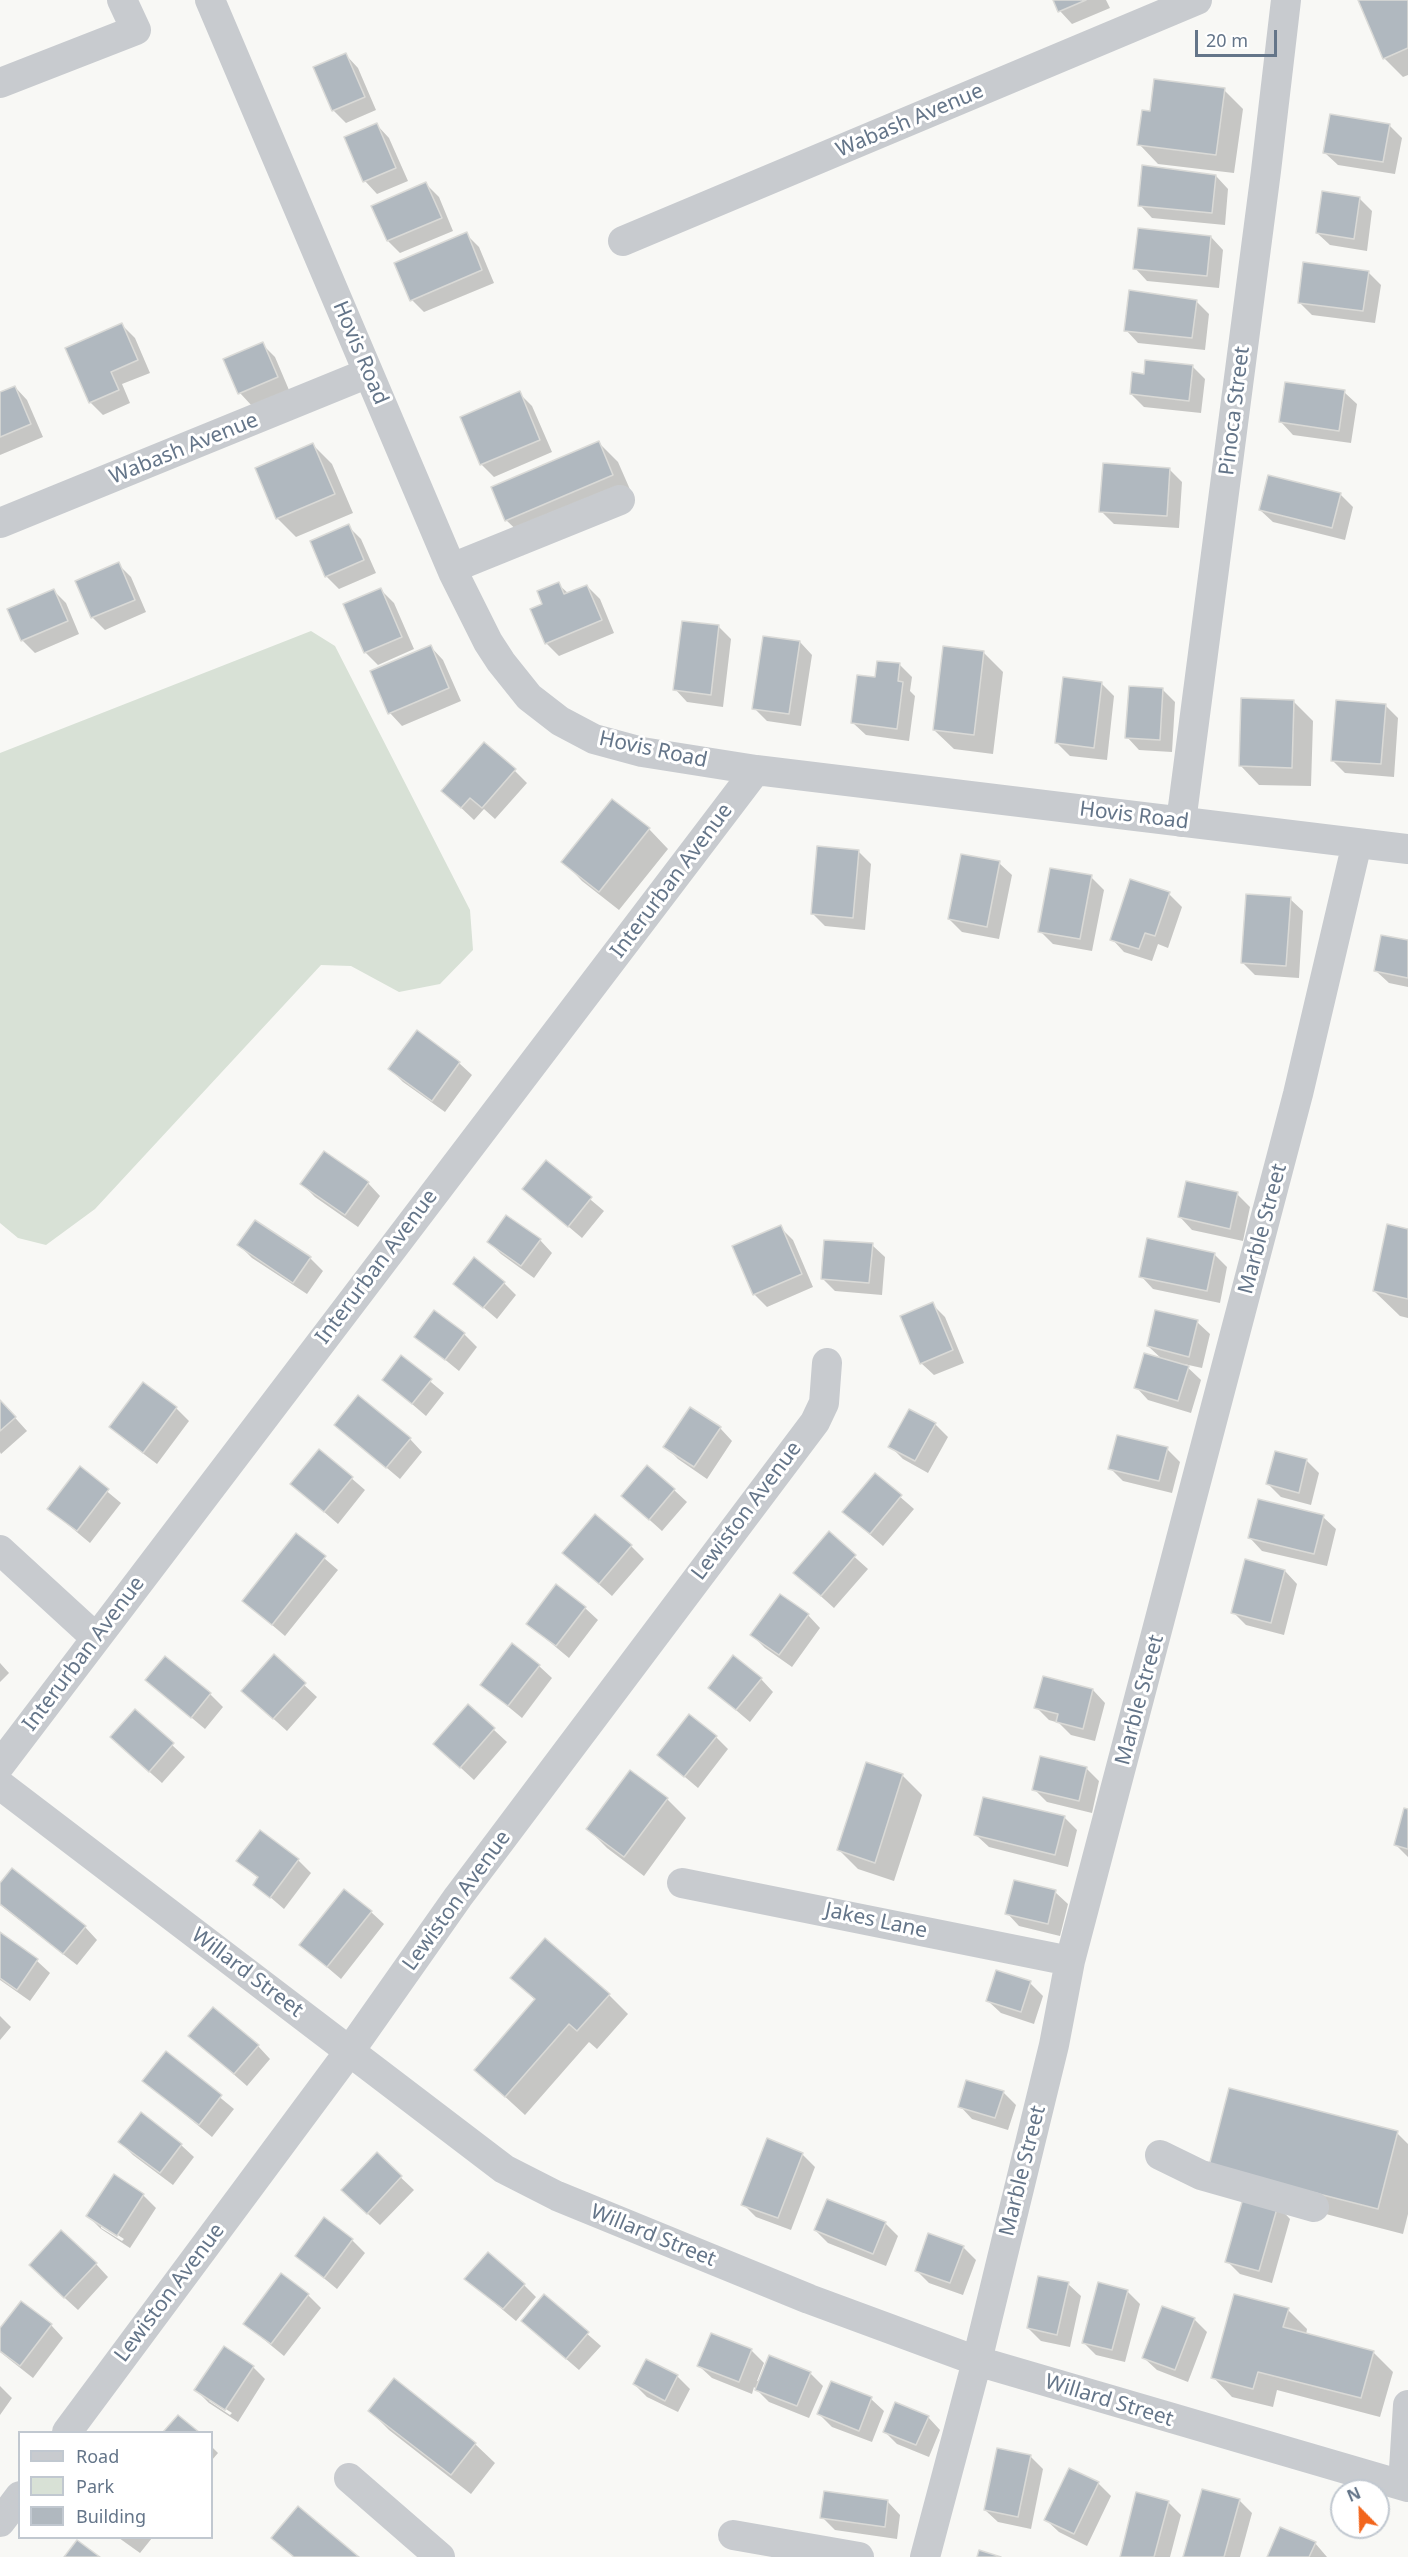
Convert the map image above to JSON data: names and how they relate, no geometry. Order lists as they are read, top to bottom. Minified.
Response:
{"streets":{"street":["Wabash Avenue","Hovis Road","Pinoca Street","Interurban Avenue","Marble Street","Lewiston Avenue","Jakes Lane","Willard Street"]},"crossings":[["Wabash Avenue","Hovis Road"],["Hovis Road","Pinoca Street"],["Hovis Road","Interurban Avenue"],["Hovis Road","Marble Street"],["Marble Street","Jakes Lane"],["Marble Street","Willard Street"],["Lewiston Avenue","Willard Street"]],"legend":["Road","Park","Building"],"scale_bar":"20 m","north":"top left"}
